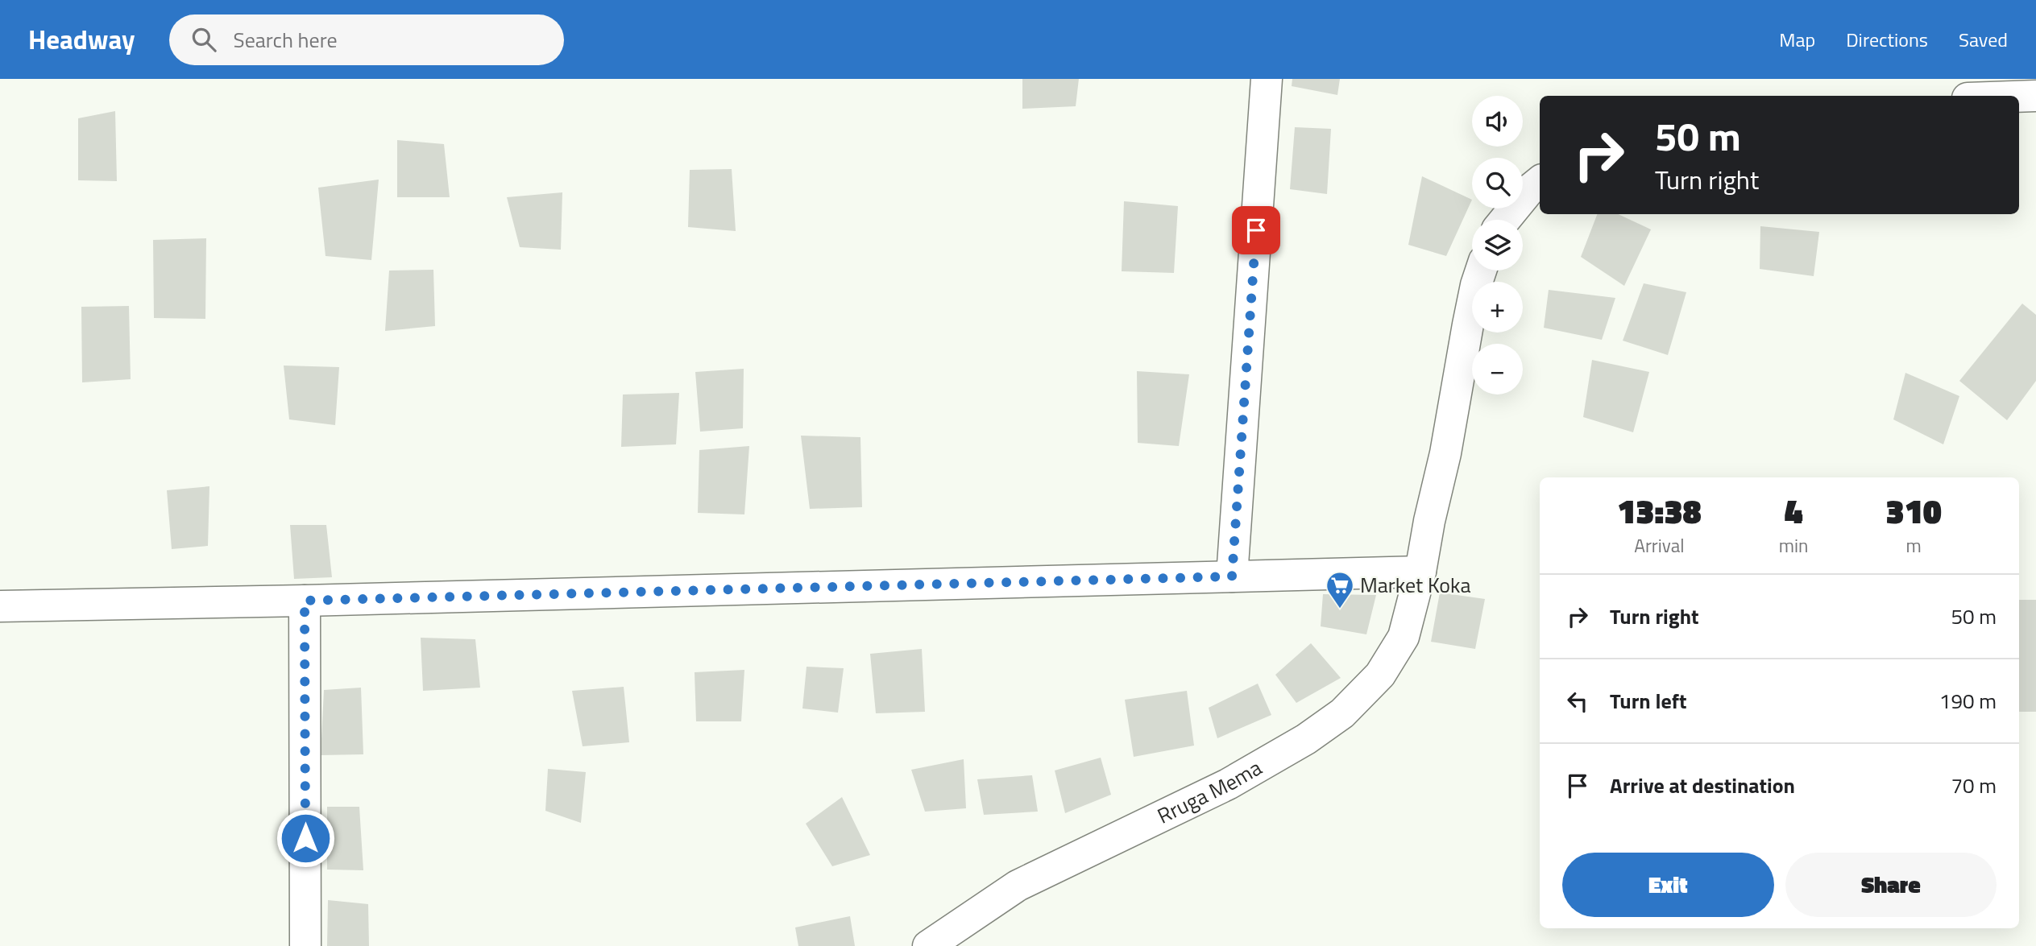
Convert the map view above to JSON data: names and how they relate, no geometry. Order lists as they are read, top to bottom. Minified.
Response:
{"streets":{"lane":["Rruga Mema"]},"places":{"supermarket":["Market Koka"]},"page":{"header":"Headway","search":"Search here","nav":["Map","Directions","Saved"],"map_buttons":["+","−"],"turn":["50 m","Turn right"],"eta":["13:38","Arrival","4","min","310","m"],"list":[{"name":"Turn right","value":"50 m"},{"name":"Turn left","value":"190 m"},{"name":"Arrive at destination","value":"70 m"}],"buttons":["Exit","Share"]}}
